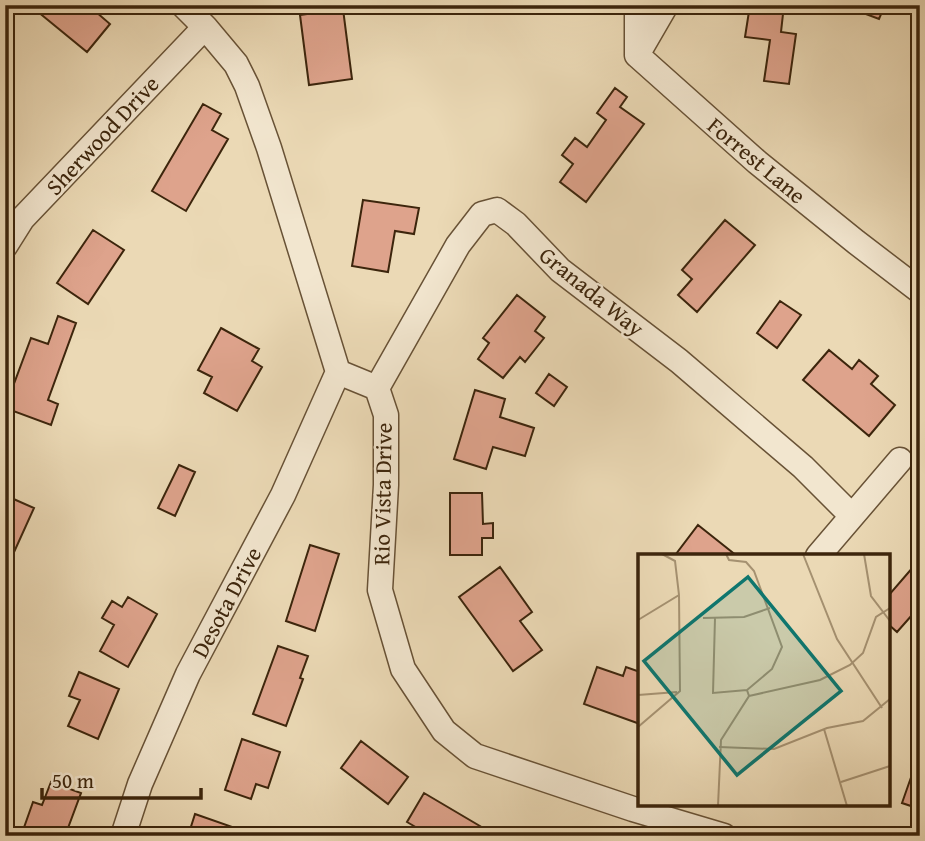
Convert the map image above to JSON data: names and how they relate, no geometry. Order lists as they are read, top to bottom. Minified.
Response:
{"streets":{"street":["Sherwood Drive","Forrest Lane","Granada Way","Rio Vista Drive","Desota Drive"]},"crossings":[["Granada Way","Rio Vista Drive"]],"scale_bar":"50 m"}
